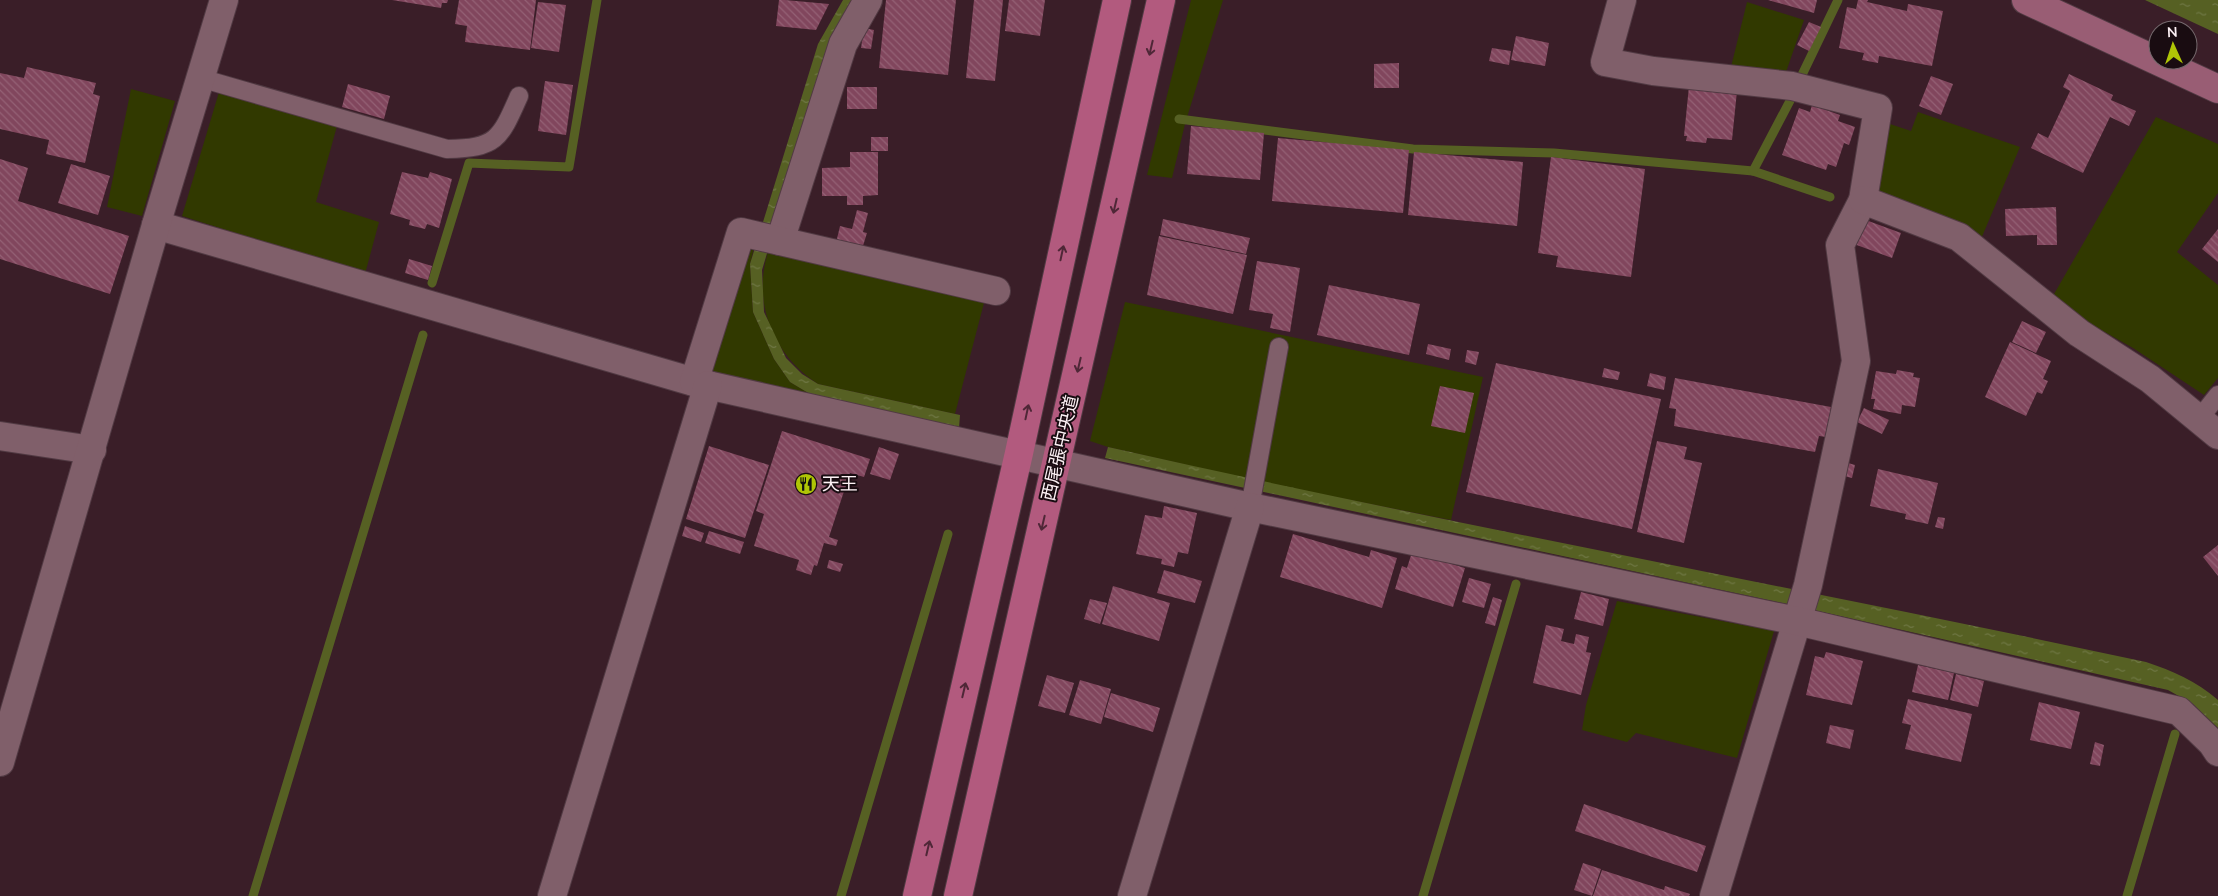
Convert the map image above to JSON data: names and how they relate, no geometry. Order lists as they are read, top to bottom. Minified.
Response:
{"streets":{"main road":["西尾張中央道"]},"places":{"restaurant":["天王"]},"north":"top"}
